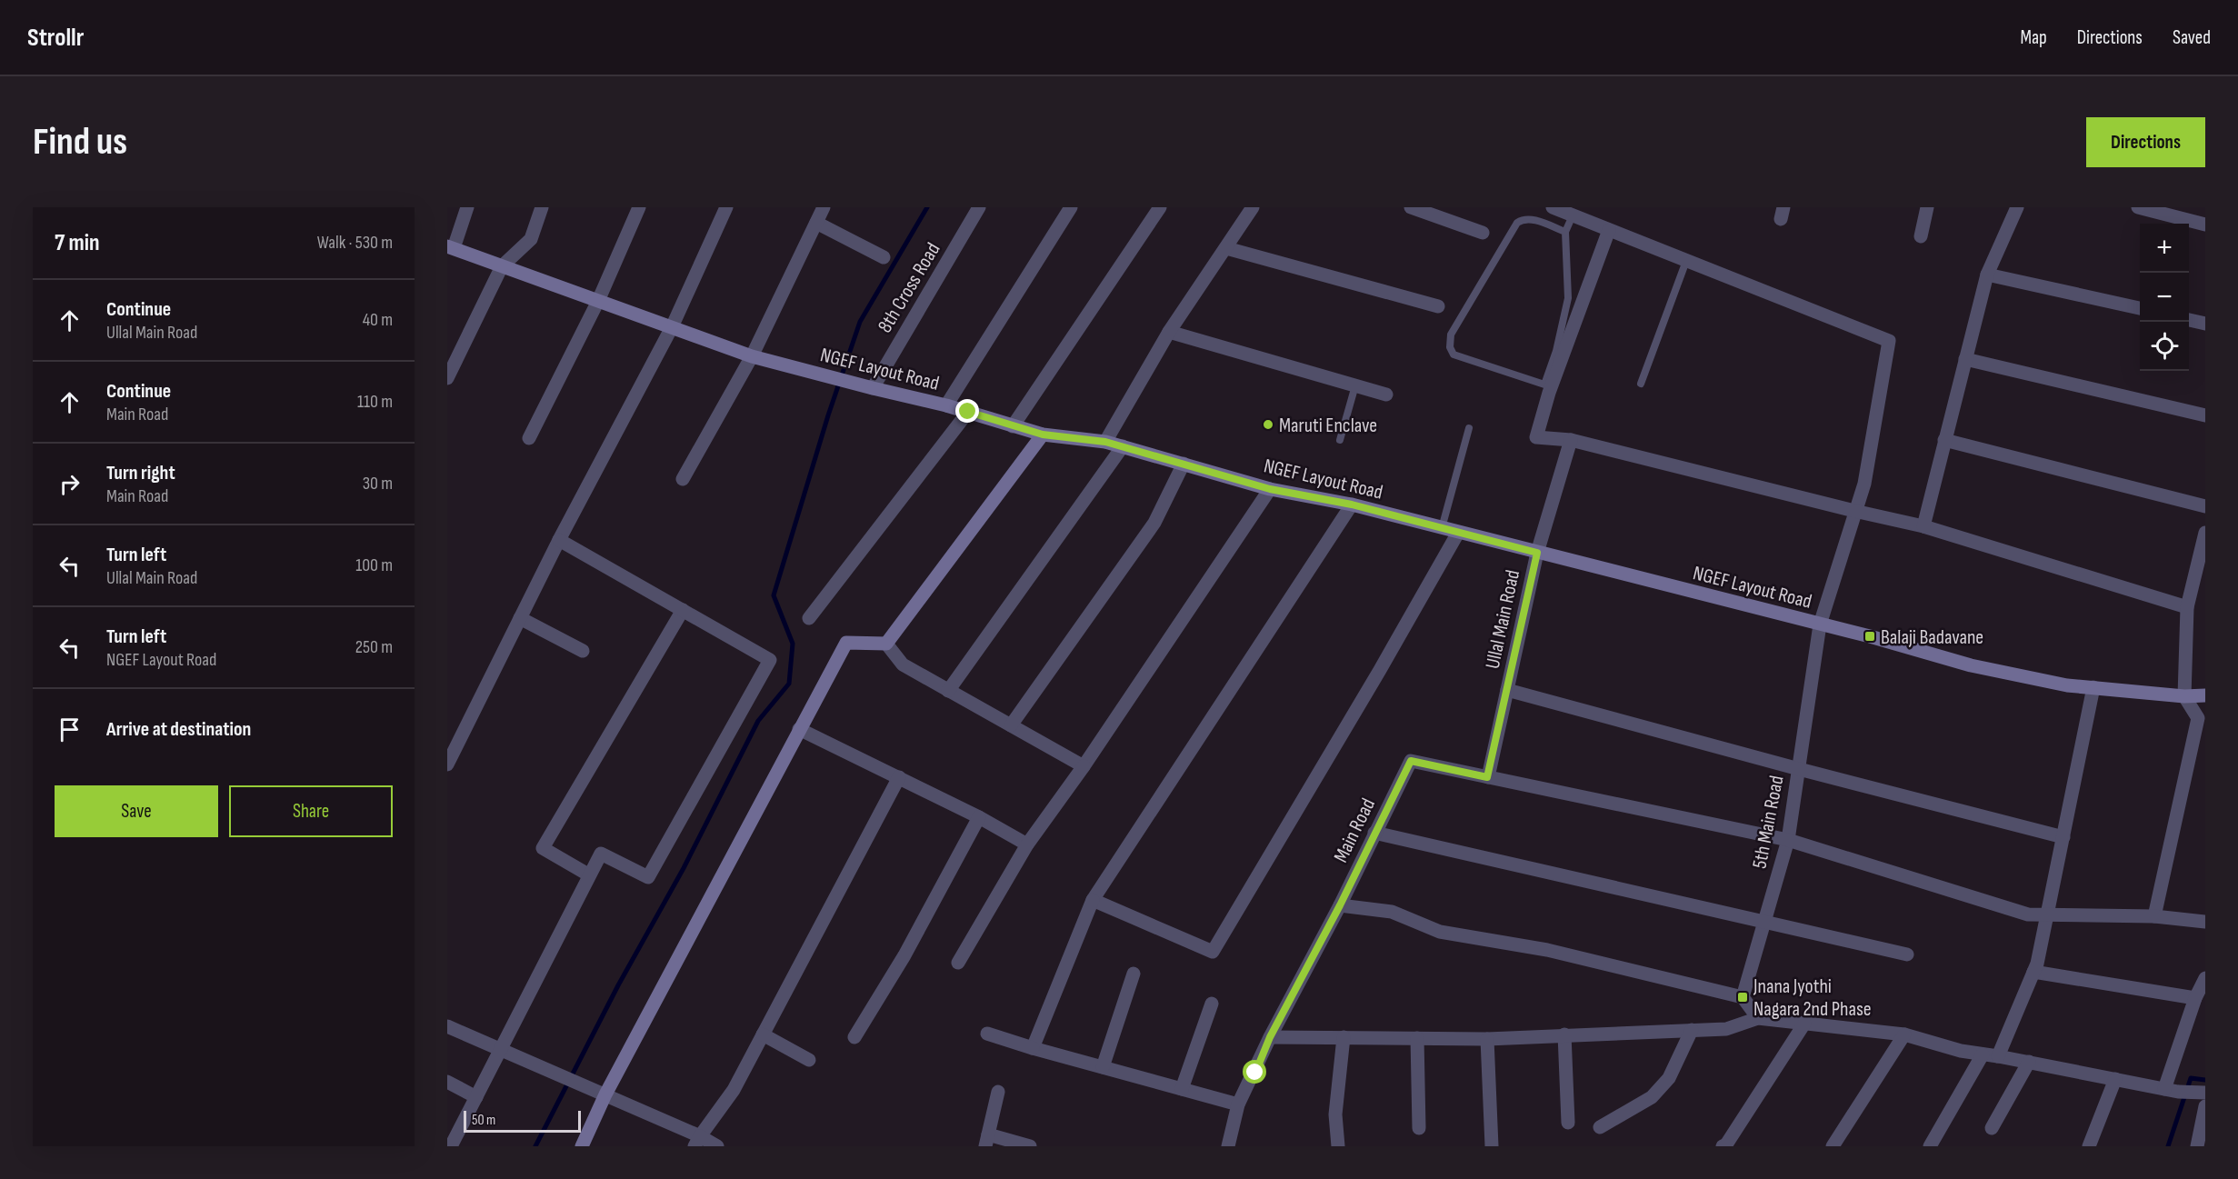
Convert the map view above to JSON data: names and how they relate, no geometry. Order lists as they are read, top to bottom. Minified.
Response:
{"streets":{"street":["8th Cross Road","NGEF Layout Road","Ullal Main Road","5th Main Road","Main Road"]},"crossings":[["8th Cross Road","NGEF Layout Road"],["NGEF Layout Road","Ullal Main Road"],["NGEF Layout Road","5th Main Road"],["Ullal Main Road","Main Road"]],"places":{"other":["Maruti Enclave"],"transit":["Balaji Badavane","Jnana Jyothi Nagara 2nd Phase"]},"scale_bar":"50 m","page":{"header":"Strollr","nav":["Map","Directions","Saved"],"buttons":["Directions",["Save","Share"]],"title":"Find us","heading":["7 min","Walk · 530 m"],"map_buttons":["+","−"],"list":[["Continue","Ullal Main Road","40 m"],["Continue","Main Road","110 m"],["Turn right","Main Road","30 m"],["Turn left","Ullal Main Road","100 m"],["Turn left","NGEF Layout Road","250 m"],"Arrive at destination"],"scale":"50 m"}}
